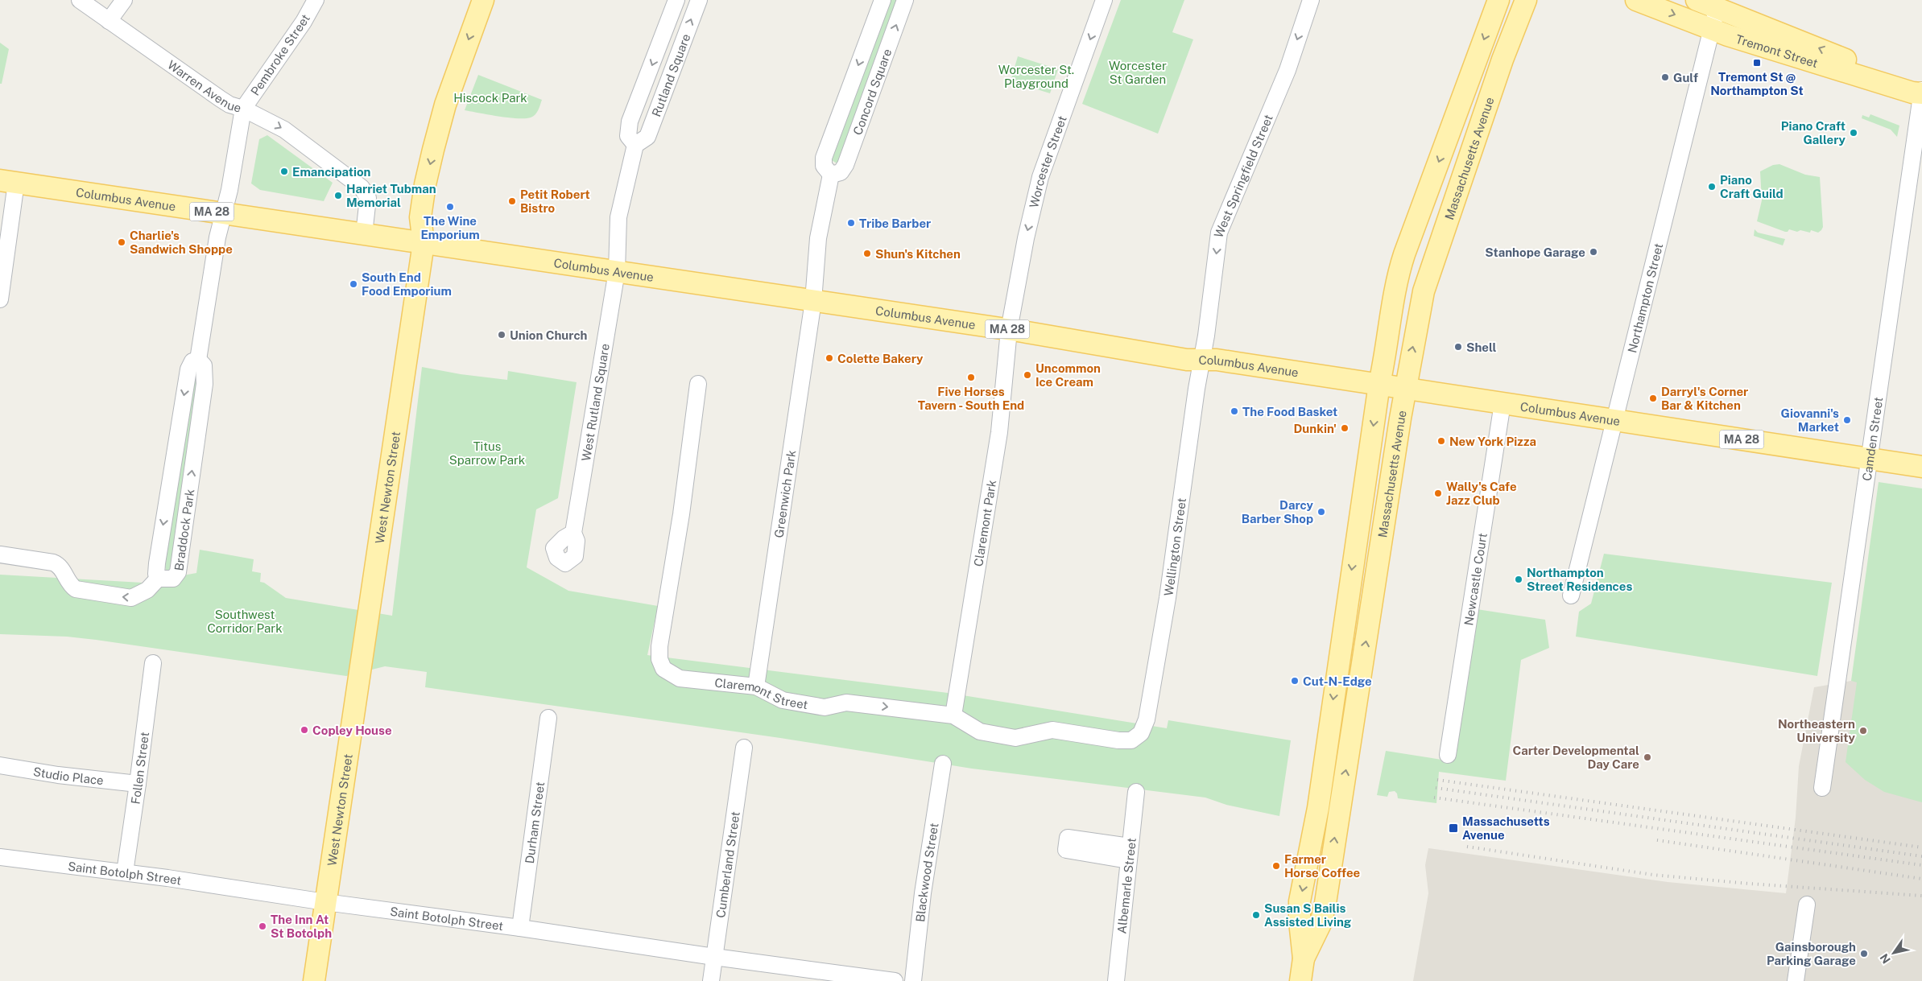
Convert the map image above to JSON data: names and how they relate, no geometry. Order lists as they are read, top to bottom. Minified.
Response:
{"streets":{"main road":["Tremont Street","Massachusetts Avenue","Columbus Avenue","MA 28","West Newton Street"],"street":["Pembroke Street","Rutland Square","Warren Avenue","Concord Square","Worcester Street","West Springfield Street","Northampton Street","West Rutland Square","Camden Street","Greenwich Park","Claremont Park","Braddock Park","Wellington Street","Newcastle Court","Claremont Street","Follen Street","Studio Place","Durham Street","Cumberland Street","Saint Botolph Street","Blackwood Street","Albemarle Street"]},"crossings":[["Tremont Street","Northampton Street"],["Tremont Street","Camden Street"],["Pembroke Street","Warren Avenue"],["Rutland Square","Columbus Avenue"],["Rutland Square","West Rutland Square"],["Warren Avenue","Columbus Avenue"],["Warren Avenue","Braddock Park"],["Massachusetts Avenue","Columbus Avenue"],["Worcester Street","Columbus Avenue"],["Worcester Street","Claremont Park"],["West Springfield Street","Columbus Avenue"],["West Springfield Street","Wellington Street"],["Columbus Avenue","Northampton Street"],["Columbus Avenue","West Rutland Square"],["Columbus Avenue","Camden Street"],["Columbus Avenue","West Newton Street"],["Columbus Avenue","Greenwich Park"],["Columbus Avenue","Claremont Park"],["Columbus Avenue","Braddock Park"],["Columbus Avenue","Wellington Street"],["Columbus Avenue","Newcastle Court"],["West Newton Street","Saint Botolph Street"],["Greenwich Park","Claremont Street"],["Claremont Park","Claremont Street"],["Wellington Street","Claremont Street"],["Follen Street","Studio Place"],["Follen Street","Saint Botolph Street"],["Durham Street","Saint Botolph Street"],["Cumberland Street","Saint Botolph Street"]],"one_way":["Worcester Street","West Springfield Street"],"parks":["Worcester St Garden","Worcester St. Playground","Hiscock Park","Titus Sparrow Park","Southwest Corridor Park"],"places":{"transit":["Tremont St @ Northampton St","Massachusetts Avenue"],"other":["Gulf","Piano Craft Gallery","Emancipation","Piano Craft Guild","Harriet Tubman Memorial","Petit Robert Bistro","The Wine Emporium","Tribe Barber","Charlie's Sandwich Shoppe","Stanhope Garage","Shun's Kitchen","South End Food Emporium","Union Church","Shell","Colette Bakery","Uncommon Ice Cream","Five Horses Tavern - South End","Darryl's Corner Bar & Kitchen","The Food Basket","Giovanni's Market","Dunkin'","New York Pizza","Wally's Cafe Jazz Club","Darcy Barber Shop","Northampton Street Residences","Cut-N-Edge","Copley House","Northeastern University","Carter Developmental Day Care","Farmer Horse Coffee","Susan S Bailis Assisted Living","The Inn At St Botolph","Gainsborough Parking Garage"]},"north":"bottom left"}
